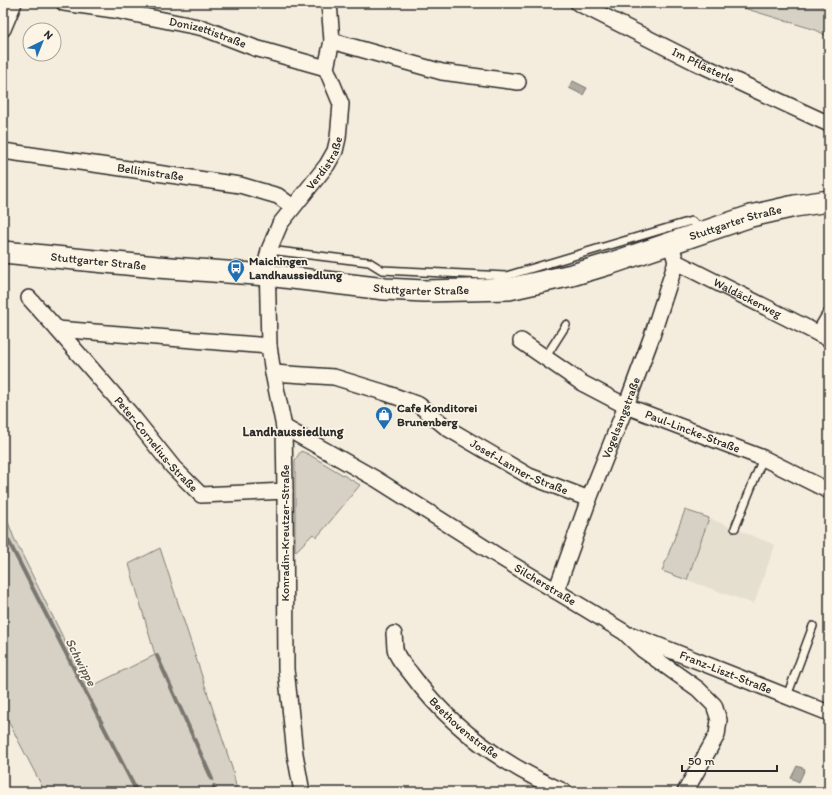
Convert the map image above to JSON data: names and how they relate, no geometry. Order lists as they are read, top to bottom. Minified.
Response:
{"streets":{"main road":["Stuttgarter Straße"],"street":["Donizettistraße","Im Pflästerle","Verdistraße","Bellinistraße","Waldäckerweg","Vogelsangstraße","Paul-Lincke-Straße","Peter-Cornelius-Straße","Josef-Lanner-Straße","Konradin-Kreutzer-Straße","Silcherstraße","Franz-Liszt-Straße","Beethovenstraße"]},"crossings":[["Donizettistraße","Verdistraße"],["Verdistraße","Bellinistraße"],["Verdistraße","Stuttgarter Straße"],["Verdistraße","Konradin-Kreutzer-Straße"],["Stuttgarter Straße","Waldäckerweg"],["Stuttgarter Straße","Vogelsangstraße"],["Stuttgarter Straße","Konradin-Kreutzer-Straße"],["Waldäckerweg","Vogelsangstraße"],["Vogelsangstraße","Paul-Lincke-Straße"],["Vogelsangstraße","Josef-Lanner-Straße"],["Vogelsangstraße","Silcherstraße"],["Peter-Cornelius-Straße","Konradin-Kreutzer-Straße"],["Josef-Lanner-Straße","Konradin-Kreutzer-Straße"],["Konradin-Kreutzer-Straße","Silcherstraße"],["Silcherstraße","Franz-Liszt-Straße"]],"districts":["Landhaussiedlung"],"water":["Schwippe"],"places":{"bus stop":["Maichingen Landhaussiedlung"],"shop":["Cafe Konditorei Brunenberg"]},"scale_bar":"50 m","north":"top right"}
